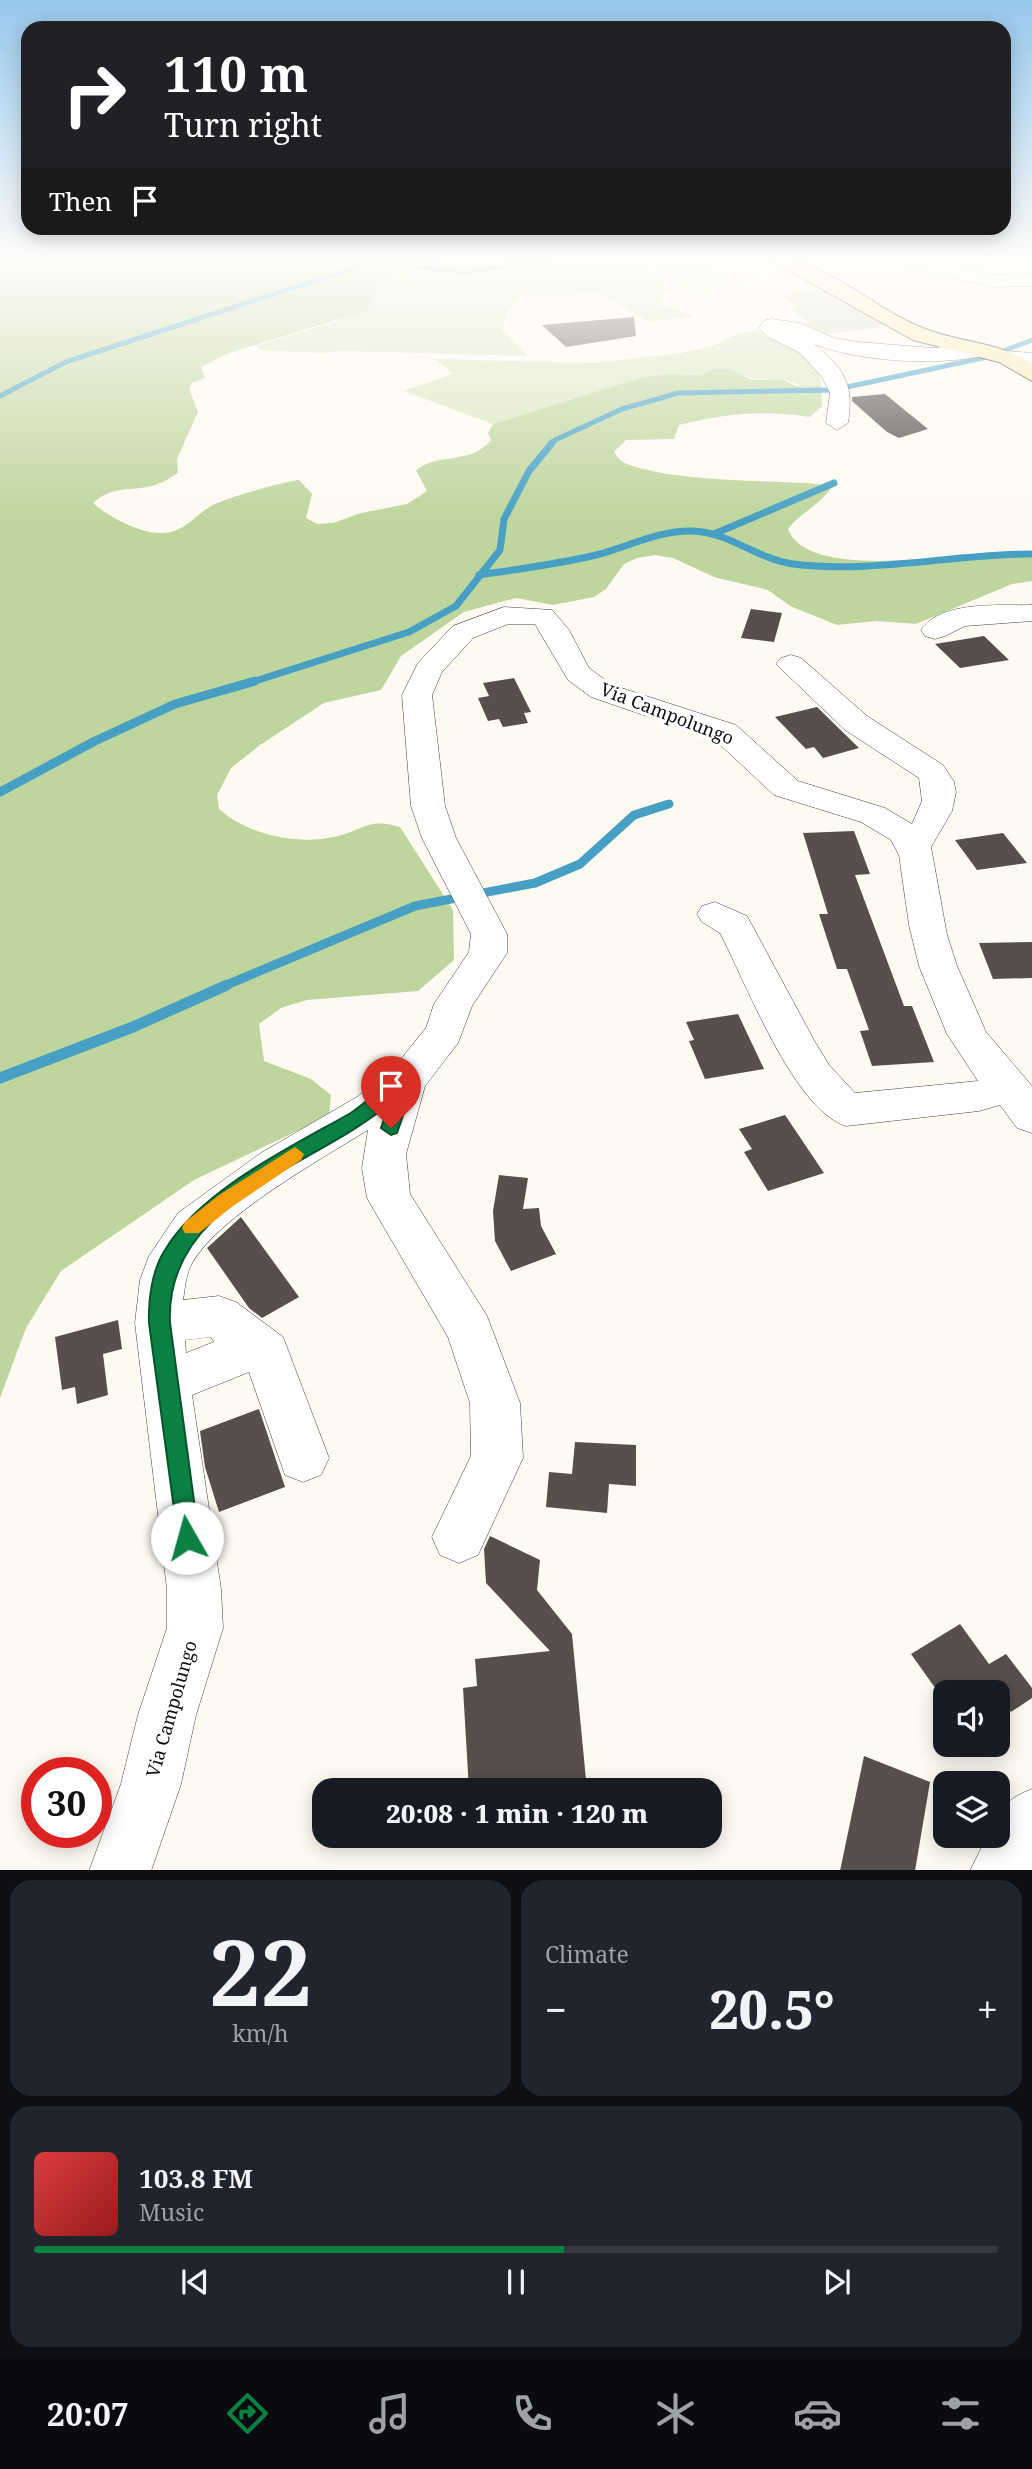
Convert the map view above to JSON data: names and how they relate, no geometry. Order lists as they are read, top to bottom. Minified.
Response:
{"streets":{"street":["Via Campolungo"]},"page":{"turn":["110 m","Turn right"],"then":"Then","limit":"30","trip":"20:08 · 1 min · 120 m","tile":[["22","km/h"],"Climate"],"heat":["−","20.5°","+"],"song":["103.8 FM","Music"],"tabs":"20:07"}}
